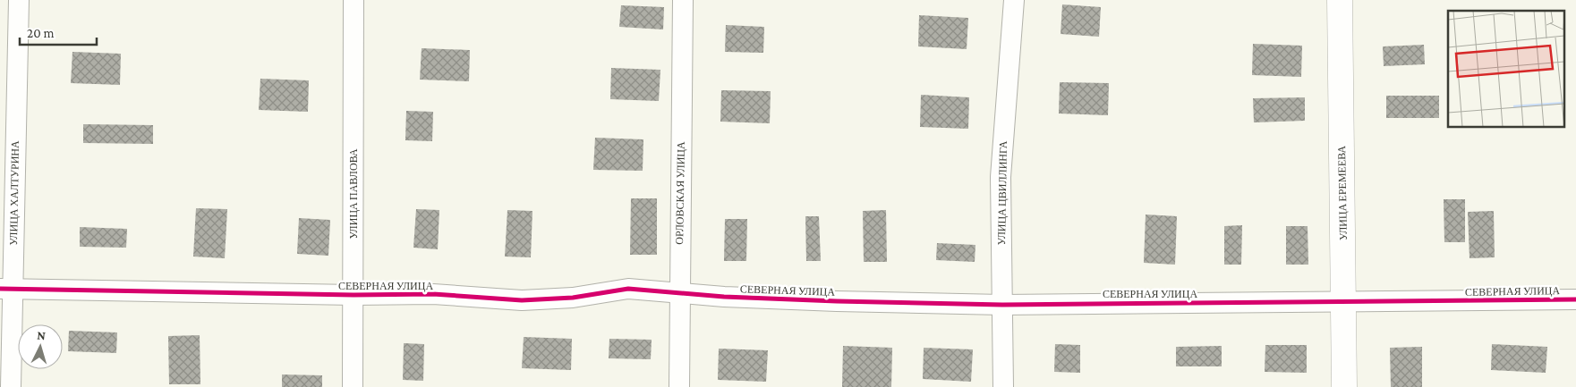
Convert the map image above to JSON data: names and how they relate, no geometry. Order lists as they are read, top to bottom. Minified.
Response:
{"streets":{"street":["УЛИЦА ХАЛТУРИНА","ОРЛОВСКАЯ УЛИЦА","УЛИЦА ЦВИЛЛИНГА","УЛИЦА ЕРЕМЕЕВА","УЛИЦА ПАВЛОВА","СЕВЕРНАЯ УЛИЦА"]},"crossings":[["УЛИЦА ХАЛТУРИНА","СЕВЕРНАЯ УЛИЦА"],["ОРЛОВСКАЯ УЛИЦА","СЕВЕРНАЯ УЛИЦА"],["УЛИЦА ЦВИЛЛИНГА","СЕВЕРНАЯ УЛИЦА"],["УЛИЦА ЕРЕМЕЕВА","СЕВЕРНАЯ УЛИЦА"],["УЛИЦА ПАВЛОВА","СЕВЕРНАЯ УЛИЦА"]],"scale_bar":"20 m","north":"top"}
